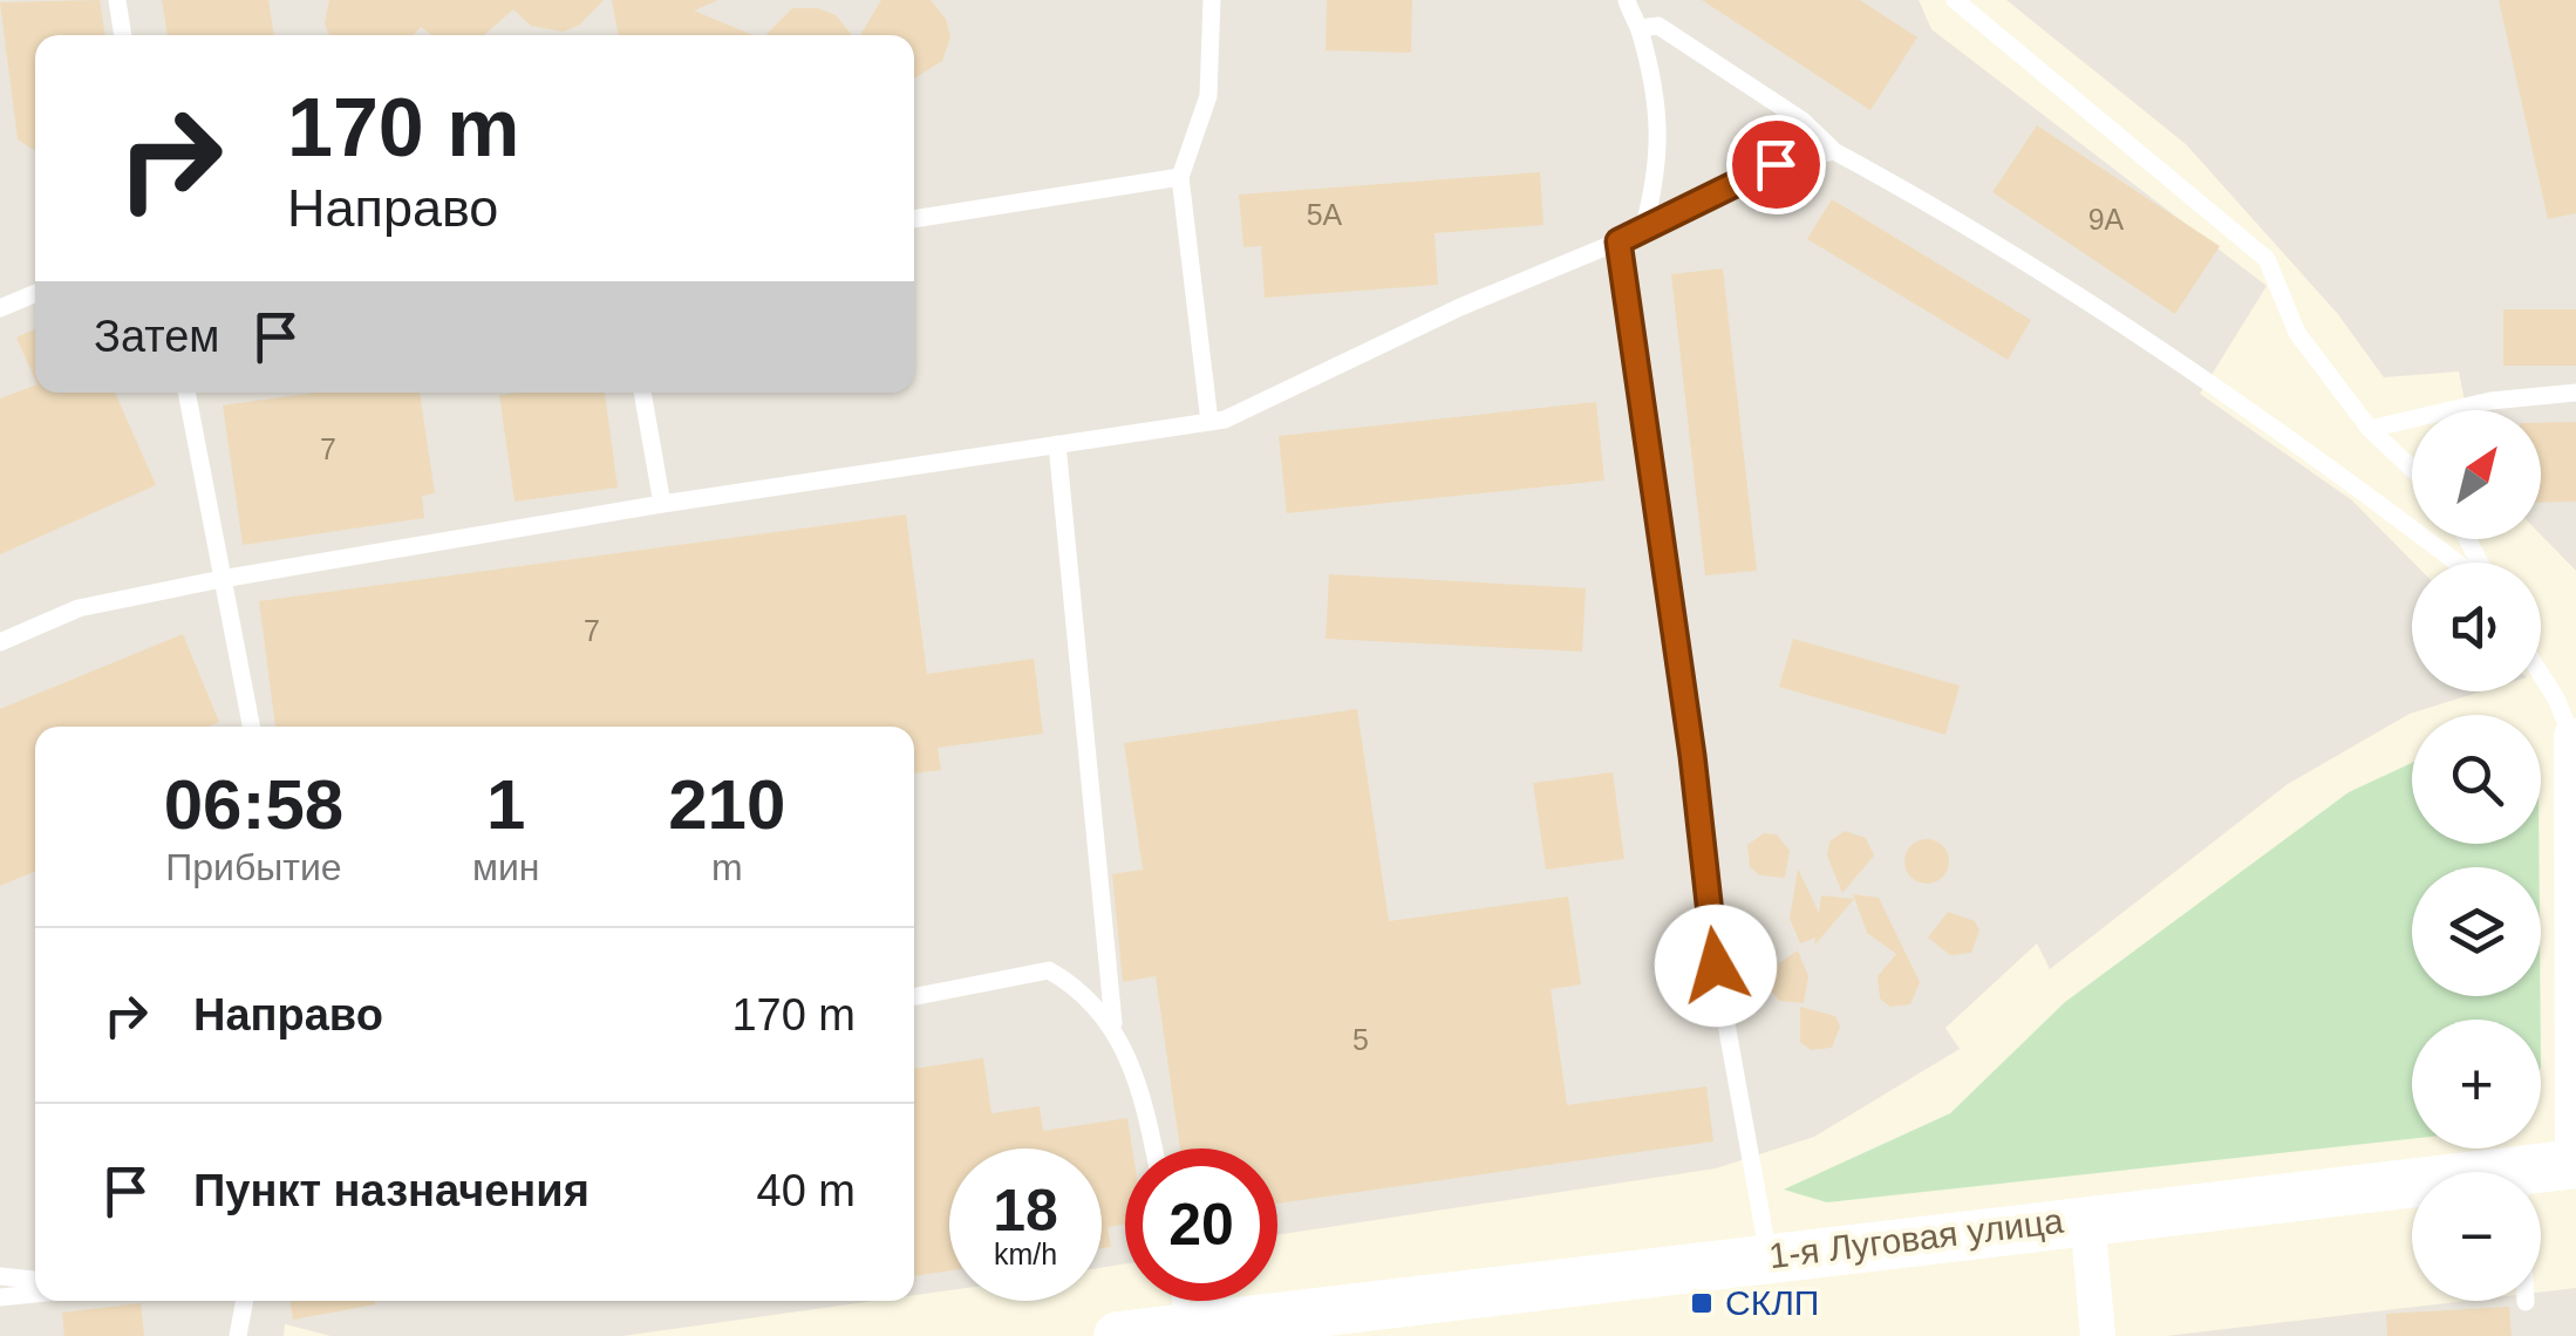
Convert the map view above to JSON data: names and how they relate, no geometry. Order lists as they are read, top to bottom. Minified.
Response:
{"streets":{"main road":["1-я Луговая улица"]},"places":{"transit":["СКЛП"]},"house_numbers":["5А","9А","7","7","5"],"north":"top right","page":{"turn":["170 m","Направо"],"then":"Затем","map_buttons":["+","−"],"eta":["06:58","Прибытие","1","мин","210","m"],"list":[{"name":"Направо","value":"170 m"},{"name":"Пункт назначения","value":"40 m"}],"speed":"18 km/h","limit":"20"}}
